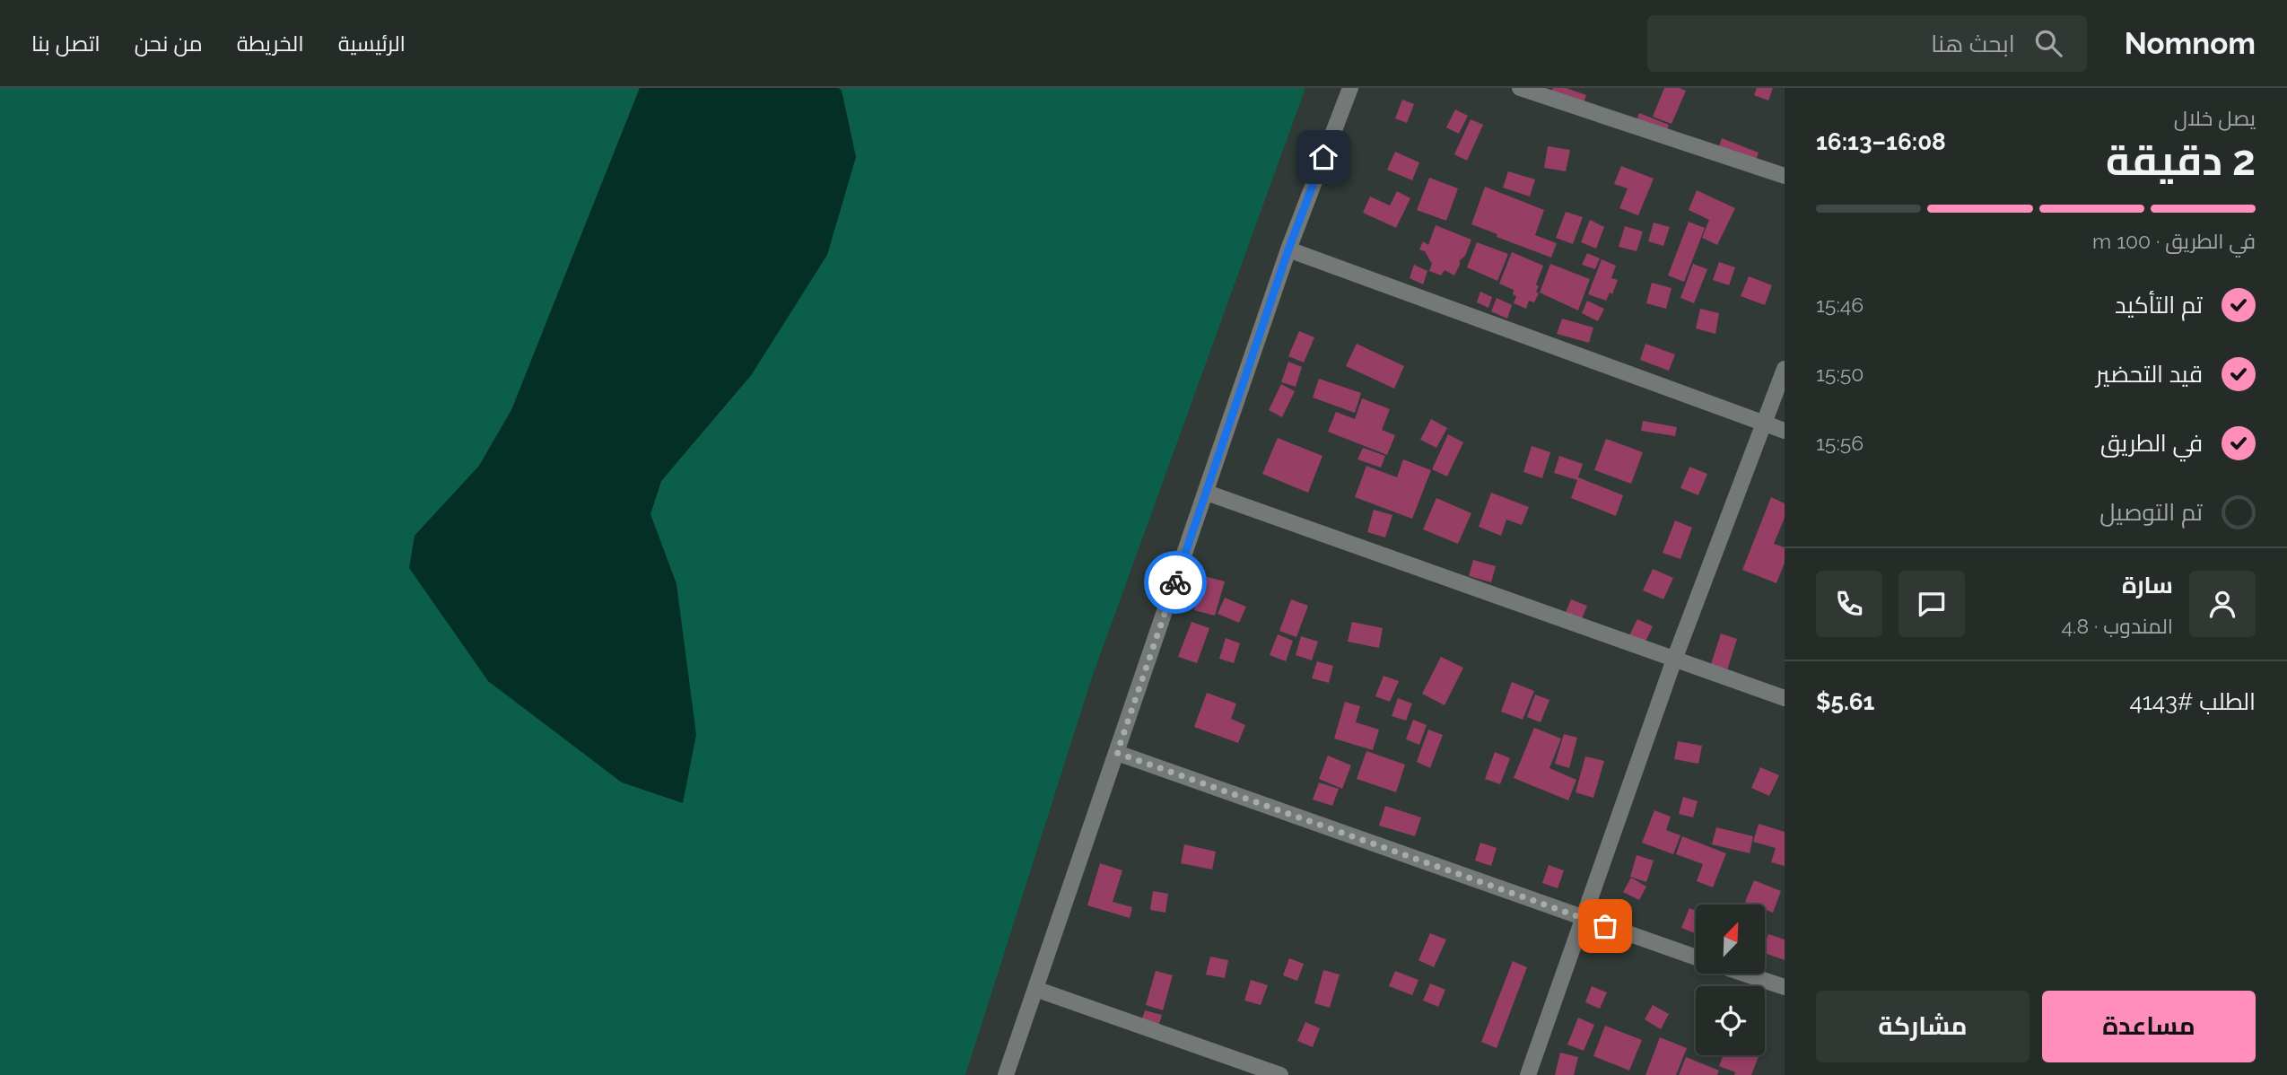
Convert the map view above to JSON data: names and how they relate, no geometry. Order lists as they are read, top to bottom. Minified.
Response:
{"north":"top right","page":{"header":"Nomnom","search":"ابحث هنا","nav":["الرئيسية","الخريطة","من نحن","اتصل بنا"],"heading":["2 دقيقة","يصل خلال","16:08–16:13"],"panel":["سارة","المندوب · 4.8","الطلب #4143","$5.61"],"bar":"في الطريق · 100 m","list":[["تم التأكيد","15:46"],["قيد التحضير","15:50"],["في الطريق","15:56"],"تم التوصيل"],"buttons":["مساعدة","مشاركة"]}}
